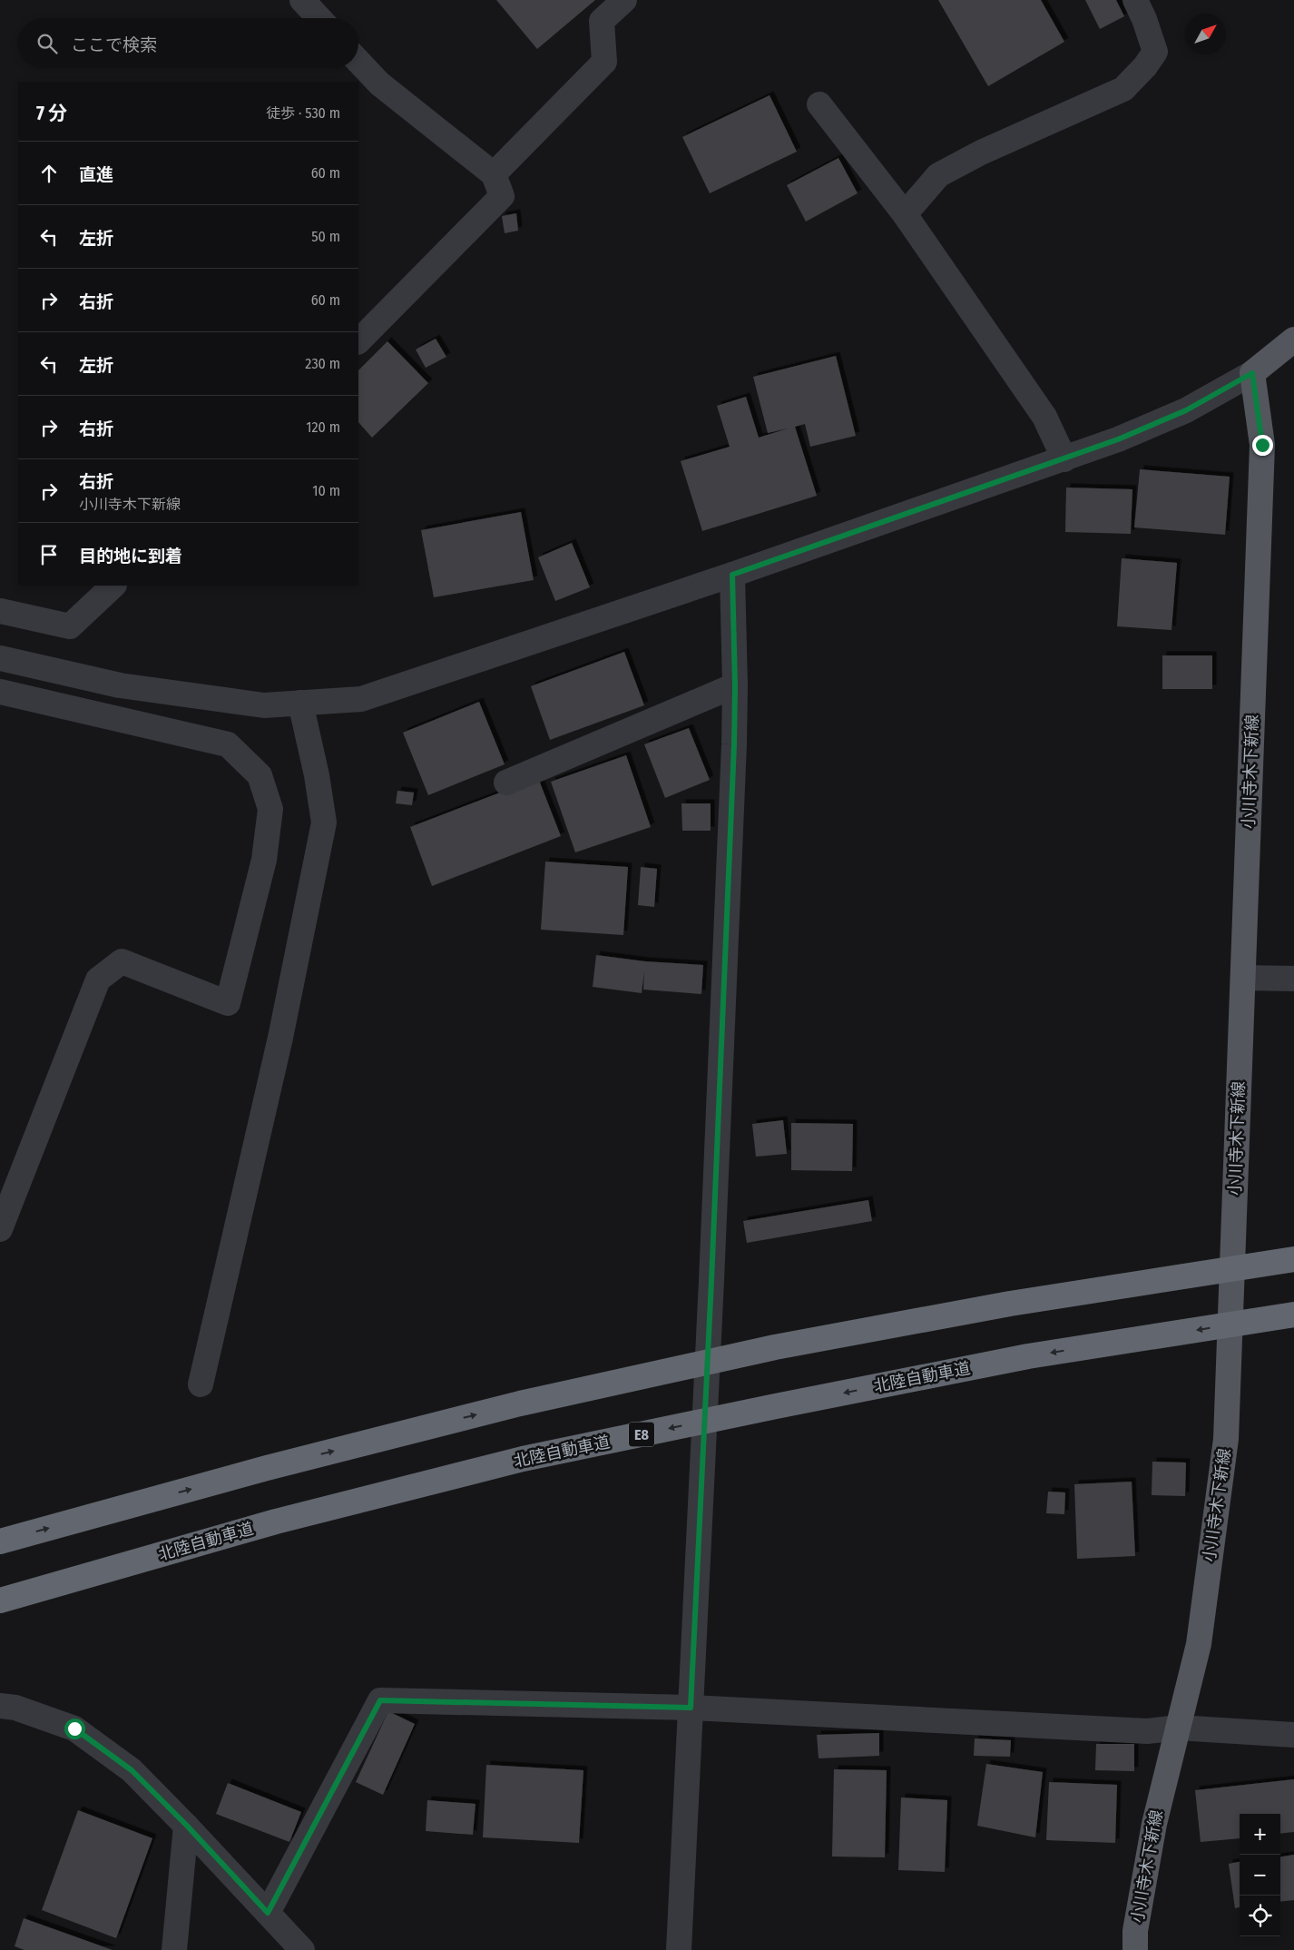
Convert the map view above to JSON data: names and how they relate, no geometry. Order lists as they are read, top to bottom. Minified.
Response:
{"streets":{"highway":["北陸自動車道","E8"],"main road":["小川寺木下新線"]},"north":"top right","page":{"search":"ここで検索","heading":["7 分","徒歩 · 530 m"],"list":[["直進","60 m"],["左折","50 m"],["右折","60 m"],["左折","230 m"],["右折","120 m"],["右折","小川寺木下新線","10 m"],"目的地に到着"],"map_buttons":["+","−"]}}
